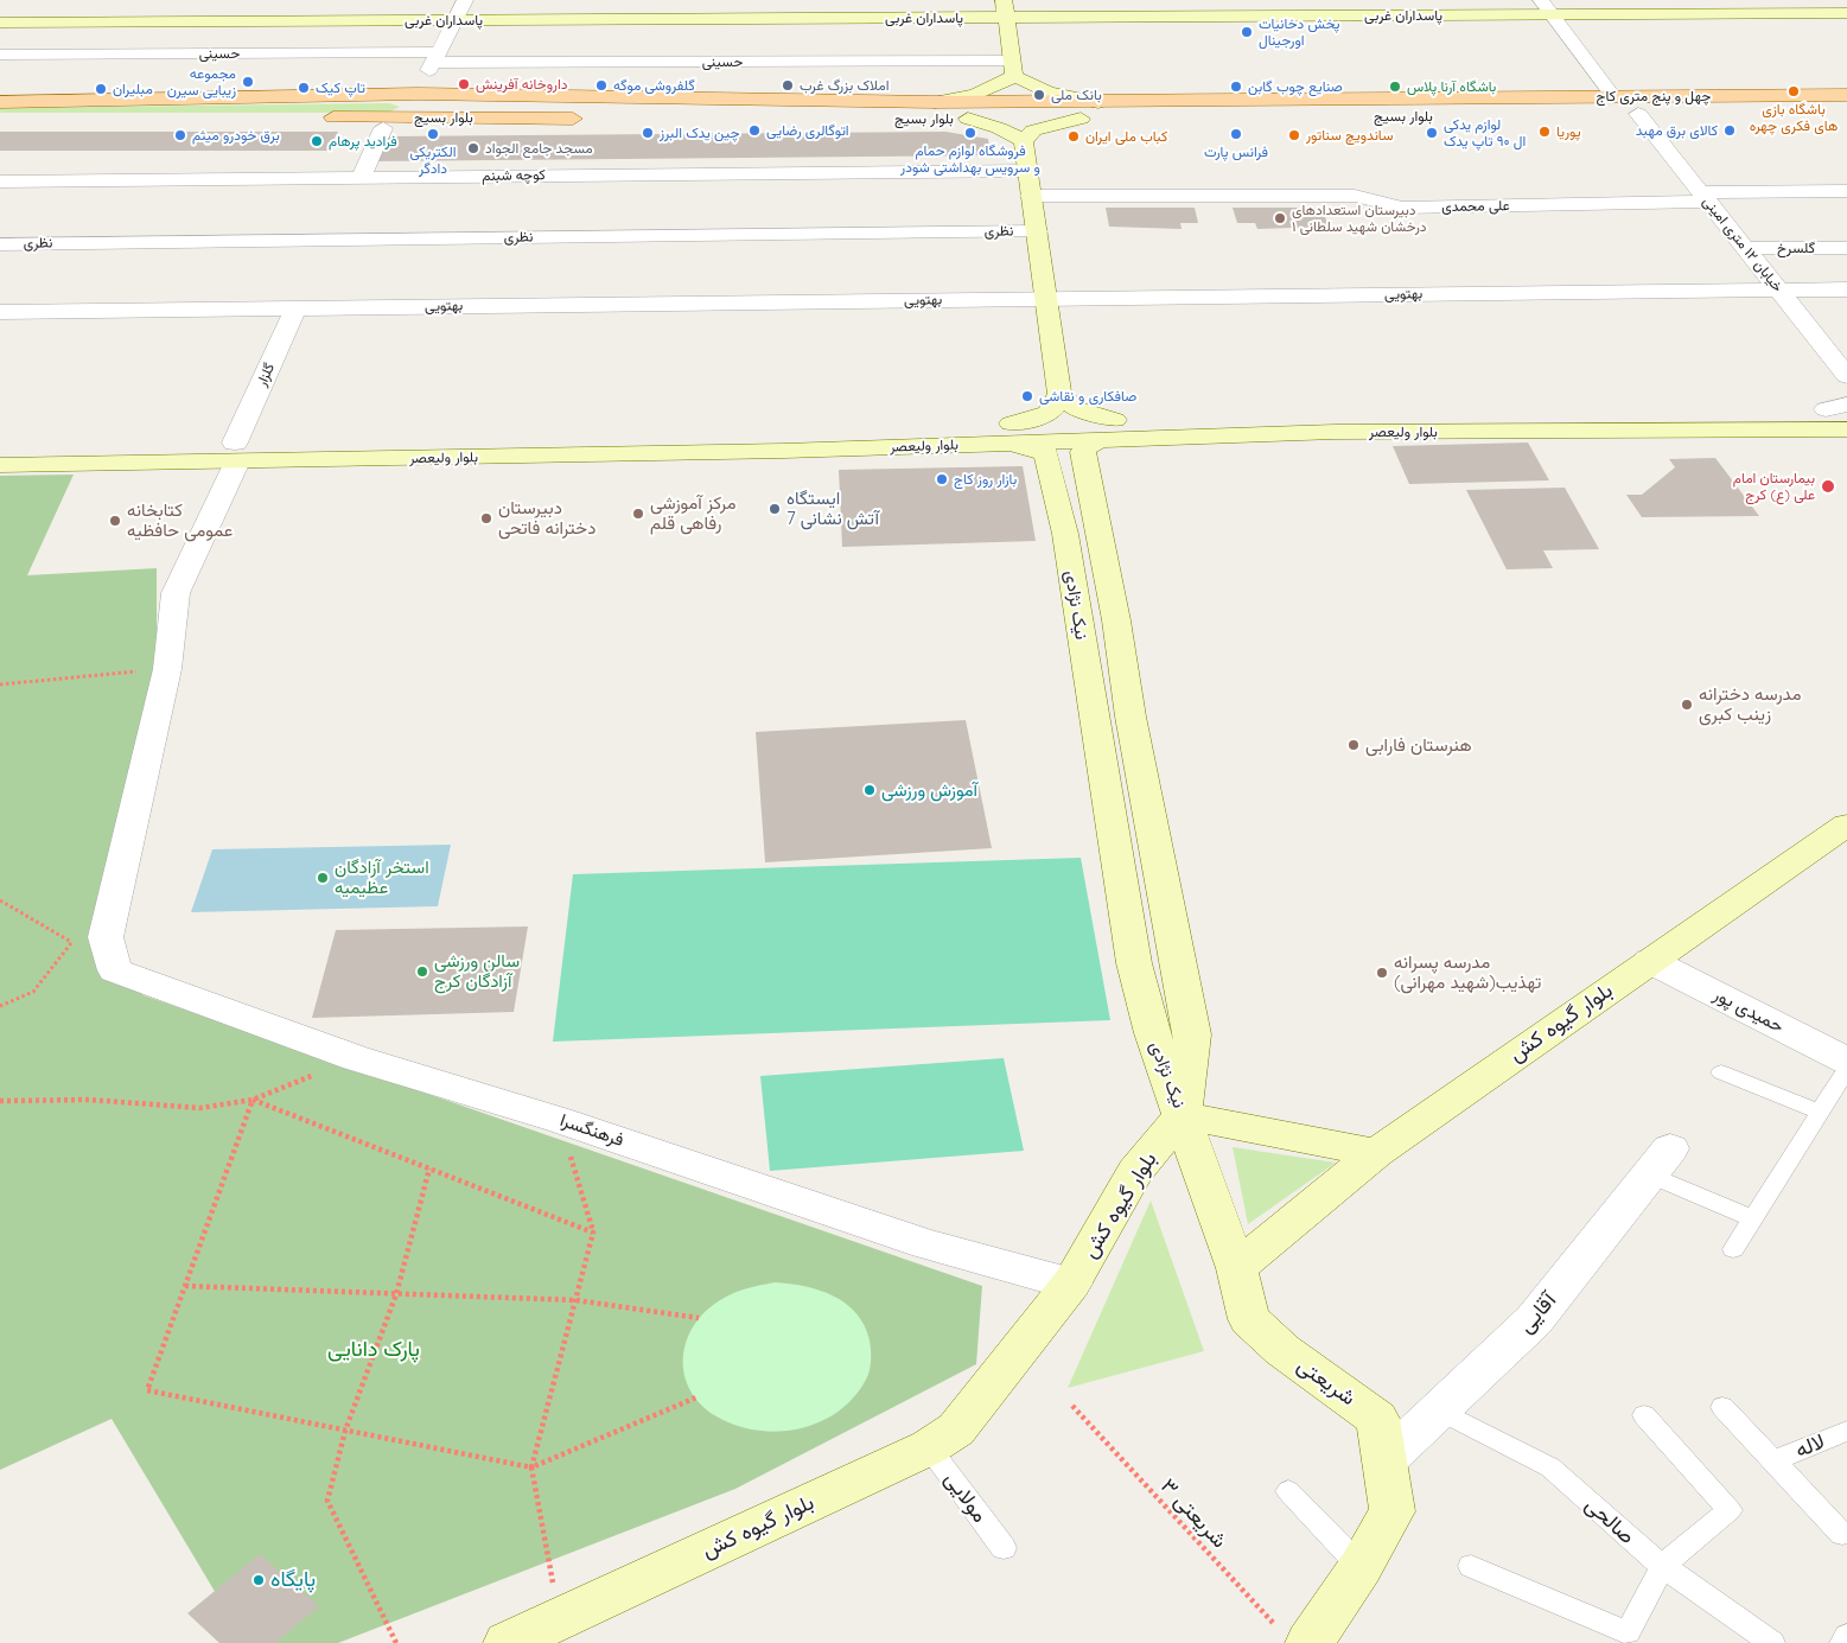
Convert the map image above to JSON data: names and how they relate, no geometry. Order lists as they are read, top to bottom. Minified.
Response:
{"streets":{"main road":["چهل و پنج متری کاج","بلوار بسیج"],"street":["پاسداران غربی","حسینی","کوچه شبنم","علی محمدی","نظری","خیابان ۱۲ متری امینی","گلسرخ","بهتویی","گلزار","بلوار ولیعصر","نیک نژادی","حمیدی پور","بلوار گیوه کش","فرهنگسرا","آقایی","شریعتی"],"lane":["لاله","مولایی","صالحی"],"path":["شریعتی ۳"]},"crossings":[["چهل و پنج متری کاج","بلوار بسیج"],["بلوار بسیج","خیابان ۱۲ متری امینی"],["علی محمدی","خیابان ۱۲ متری امینی"],["خیابان ۱۲ متری امینی","گلسرخ"],["خیابان ۱۲ متری امینی","بهتویی"],["بهتویی","گلزار"],["گلزار","بلوار ولیعصر"],["گلزار","فرهنگسرا"],["بلوار ولیعصر","نیک نژادی"],["نیک نژادی","بلوار گیوه کش"],["نیک نژادی","شریعتی"],["حمیدی پور","بلوار گیوه کش"],["بلوار گیوه کش","فرهنگسرا"],["بلوار گیوه کش","شریعتی"],["بلوار گیوه کش","مولایی"],["آقایی","شریعتی"],["آقایی","صالحی"],["شریعتی","شریعتی ۳"]],"parks":["پارک دانایی"],"places":["پخش دخانیات اورجینال","مجموعه زیبایی سیرن","داروخانه آفرینش","گلفروشی موگه","املاک بزرگ غرب","صنایع چوب گابن","باشگاه آرنا پلاس","تاپ کیک","مبلیران","باشگاه بازی های فکری چهره","بانک ملی","اتوگالری رضایی","کالای برق مهبد","پوریا","چین یدک البرز","فروشگاه لوازم حمام و سرویس بهداشتی شودر","لوازم یدکی ال ۹۰ تاپ یدک","الکتریکی دادگر","فرانس پارت","برق خودرو میثم","ساندویچ سناتور","کباب ملی ایران","فرادید پرهام","مسجد جامع الجواد","دبیرستان استعدادهای درخشان شهید سلطانی ۱","صافکاری و نقاشی","بازار روز کاج","بیمارستان امام علی (ع) کرج","ایستگاه آتش نشانی 7","مرکز آموزشی رفاهی قلم","دبیرستان دخترانه فاتحی","کتابخانه عمومی حافظیه","مدرسه دخترانه زینب کبری","هنرستان فارابی","آموزش ورزشی","استخر آزادگان عظیمیه","سالن ورزشی آزادگان کرج","مدرسه پسرانه تهذیب(شهید مهرانی)","پایگاه"]}
